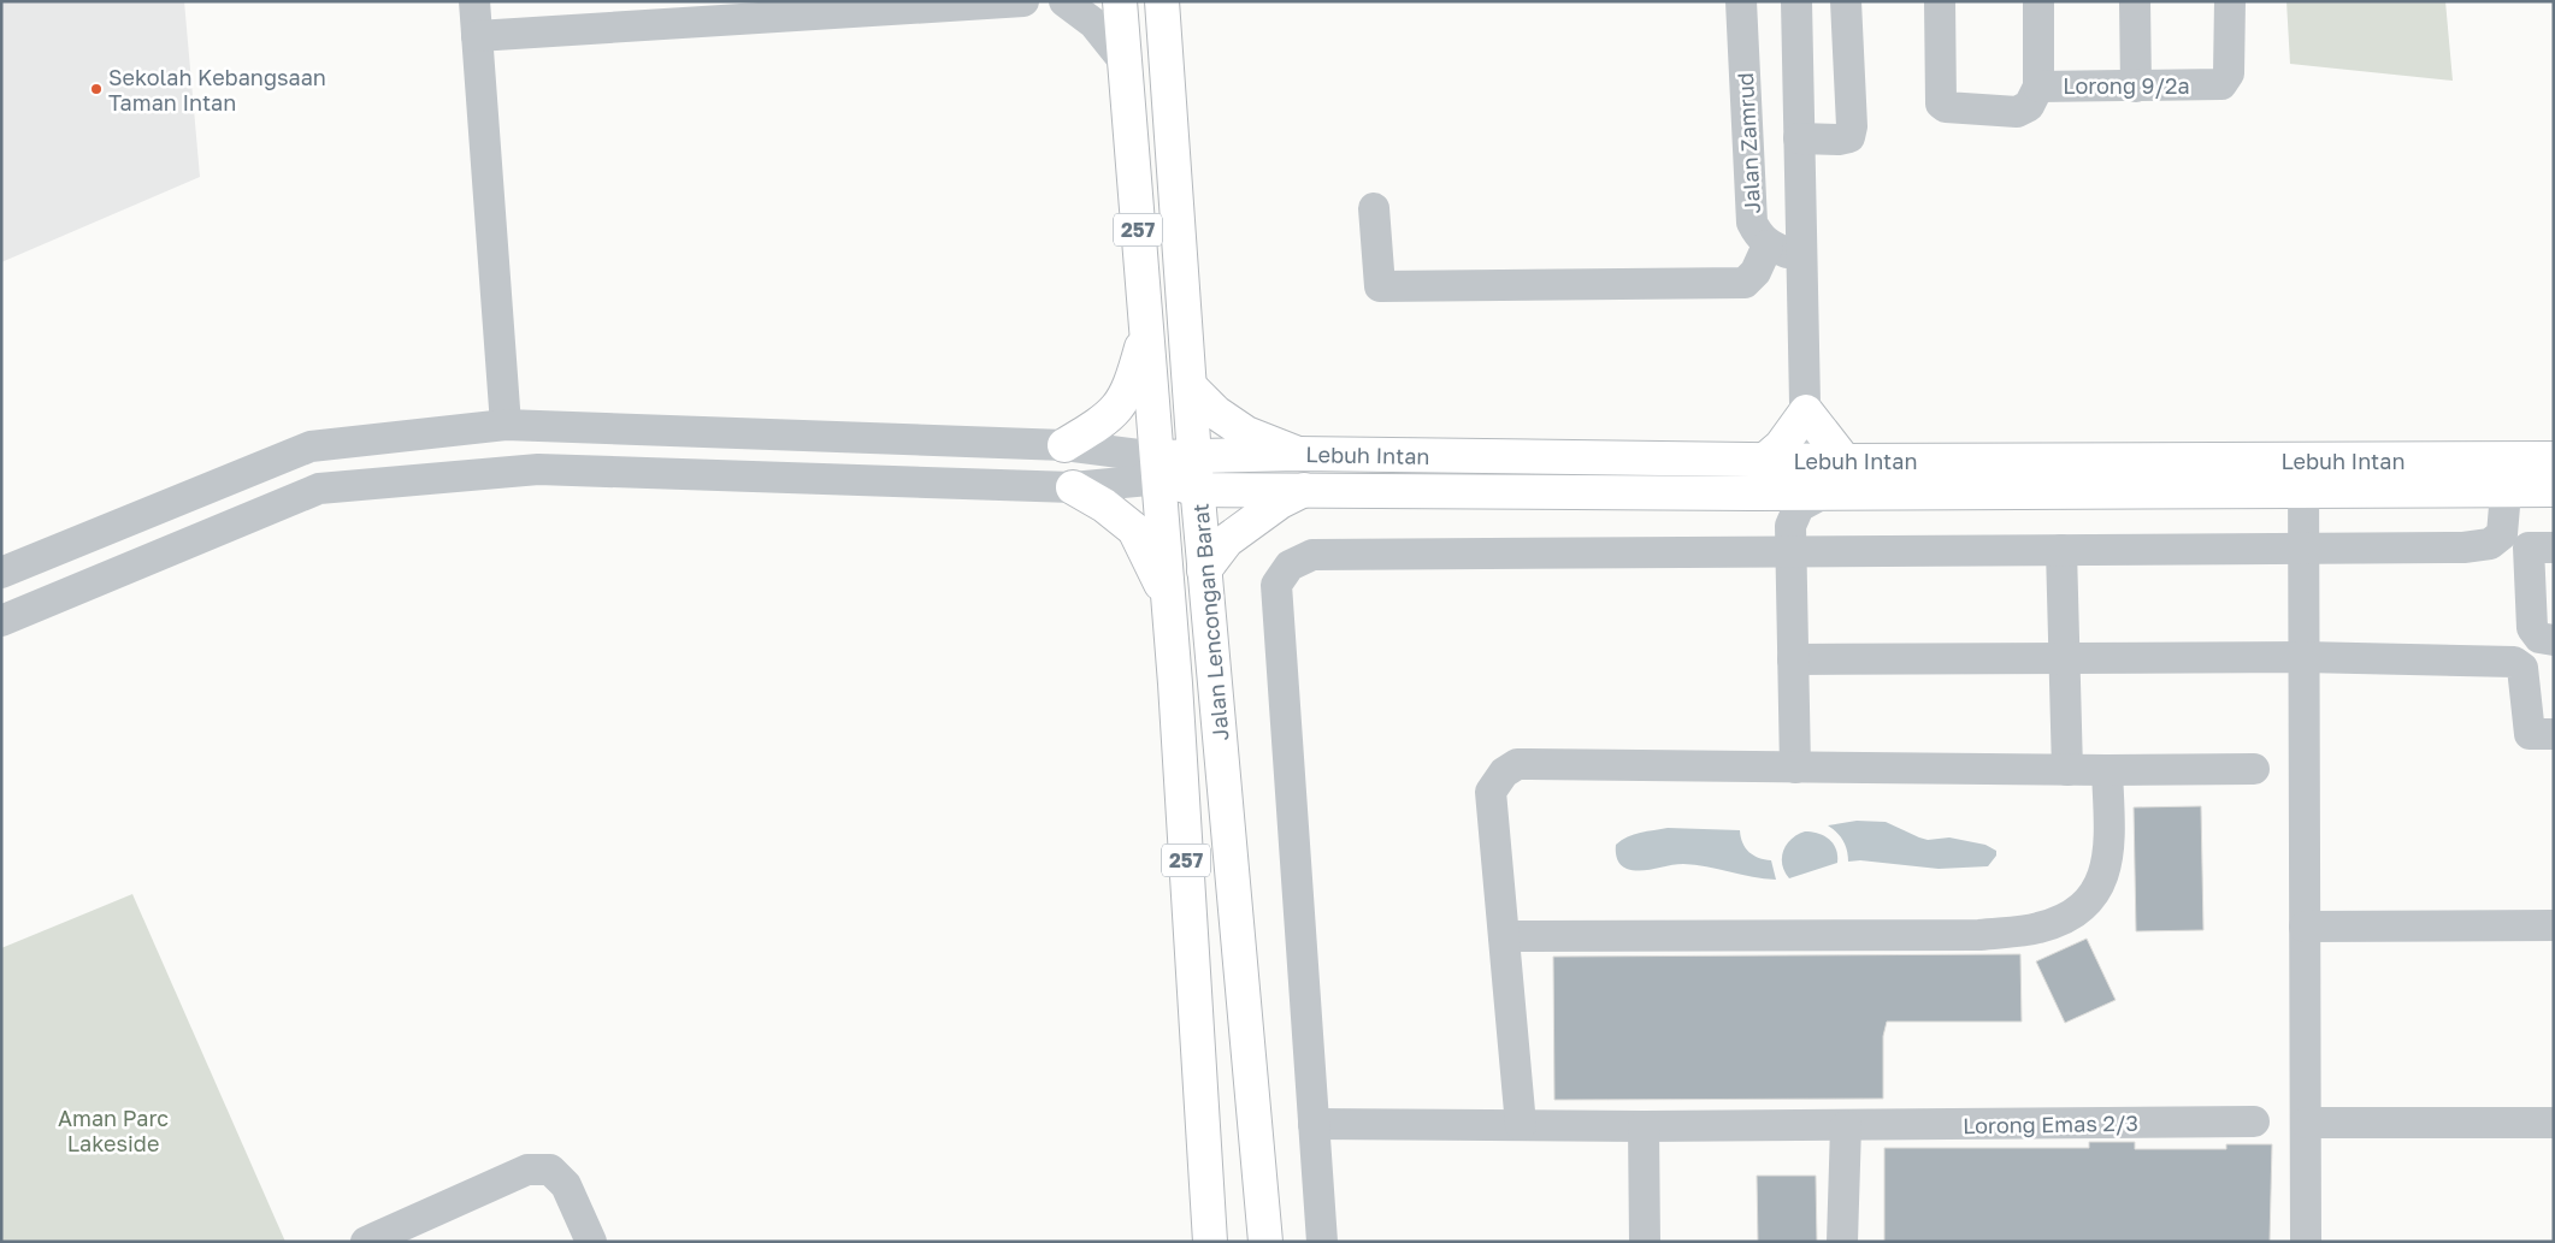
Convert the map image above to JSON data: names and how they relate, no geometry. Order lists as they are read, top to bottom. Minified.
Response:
{"streets":{"main road":["257","Lebuh Intan","Jalan Lencongan Barat"],"street":["Lorong 9/2a","Jalan Zamrud","Lorong Emas 2/3"]},"crossings":[["Lebuh Intan","Jalan Lencongan Barat"]],"parks":["Aman Parc Lakeside"],"places":["Sekolah Kebangsaan Taman Intan"]}
